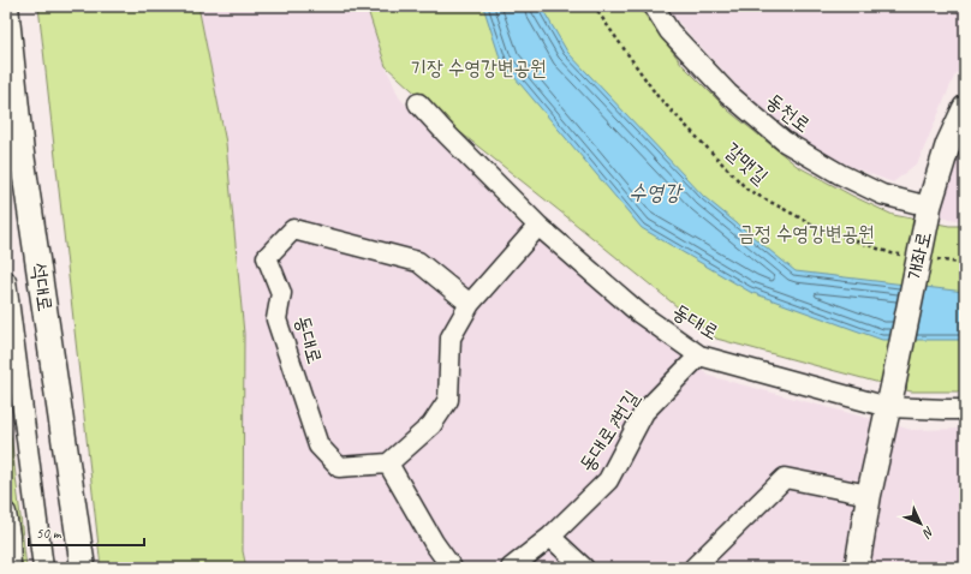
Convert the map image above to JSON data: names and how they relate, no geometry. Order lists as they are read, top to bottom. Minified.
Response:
{"streets":{"main road":["개좌로","석대로"],"street":["동천로","동대로","동대로7번길"],"path":["갈맷길"]},"crossings":[["동천로","개좌로"],["개좌로","동대로"],["동대로","동대로7번길"]],"water":["수영강"],"parks":["기장 수영강변공원","금정 수영강변공원"],"scale_bar":"50 m","north":"bottom right"}
